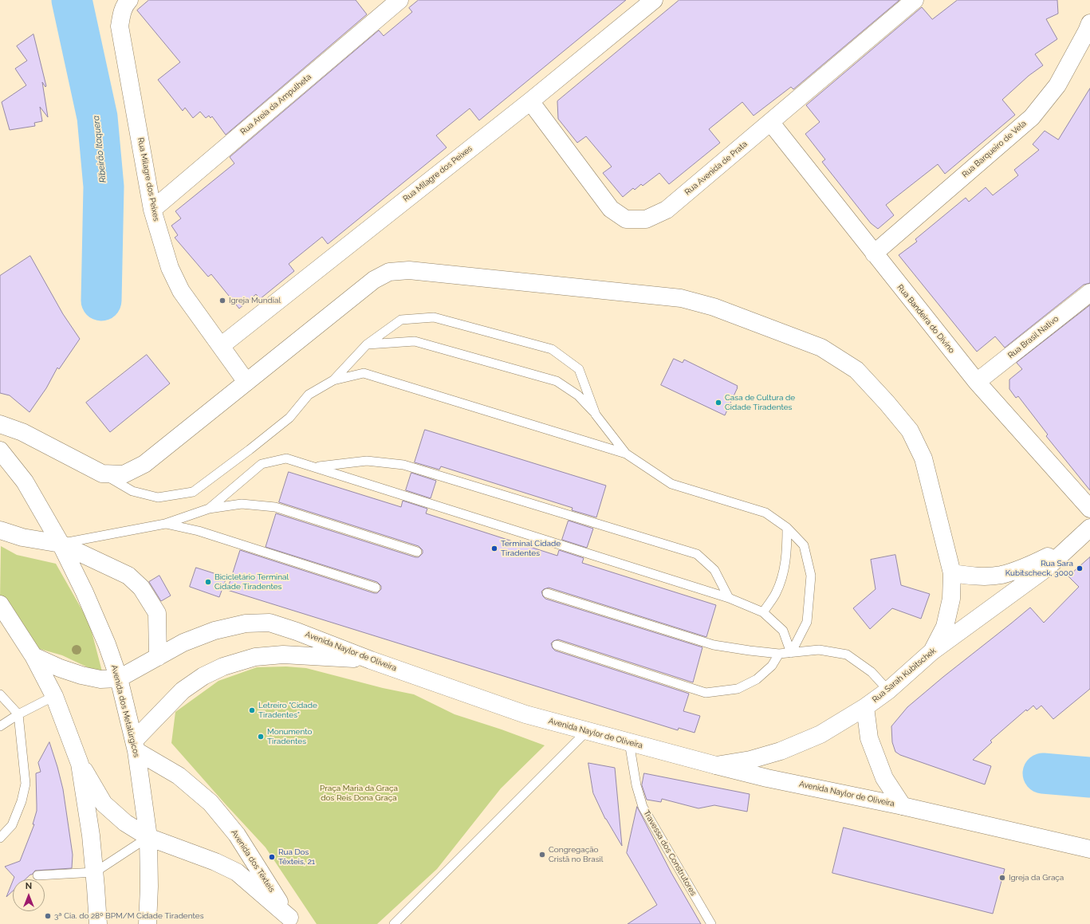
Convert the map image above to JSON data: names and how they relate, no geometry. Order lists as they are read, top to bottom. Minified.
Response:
{"streets":{"street":["Rua Areia da Ampulheta","Rua Barqueiro de Vela","Rua Avenida de Prata","Rua Milagre dos Peixes","Rua Bandeira do Divino","Rua Brasil Nativo","Avenida Naylor de Oliveira","Rua Sarah Kubitschek","Avenida dos Metalúrgicos","Avenida dos Têxteis"],"lane":["Travessa dos Construtores"]},"crossings":[["Rua Areia da Ampulheta","Rua Milagre dos Peixes"],["Rua Barqueiro de Vela","Rua Bandeira do Divino"],["Rua Avenida de Prata","Rua Milagre dos Peixes"],["Rua Avenida de Prata","Rua Bandeira do Divino"],["Rua Bandeira do Divino","Rua Brasil Nativo"],["Avenida Naylor de Oliveira","Rua Sarah Kubitschek"],["Avenida Naylor de Oliveira","Avenida dos Metalúrgicos"],["Avenida Naylor de Oliveira","Travessa dos Construtores"],["Avenida dos Metalúrgicos","Avenida dos Têxteis"]],"water":["Ribeirão Itaquera"],"parks":["Praça Maria da Graça dos Reis Dona Graça"],"places":["Igreja Mundial","Casa de Cultura de Cidade Tiradentes","Terminal Cidade Tiradentes","Rua Sara Kubitscheck, 3000","Bicicletário Terminal Cidade Tiradentes","Letreiro \"Cidade Tiradentes\"","Monumento Tiradentes","Congregação Cristã no Brasil","Rua Dos Têxteis, 21","Igreja da Graça","3ª Cia. do 28º BPM/M Cidade Tiradentes"],"north":"top"}
